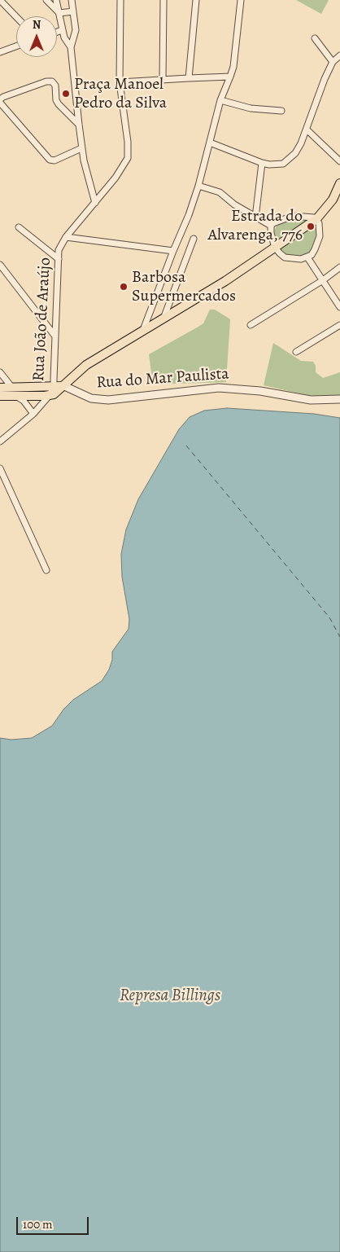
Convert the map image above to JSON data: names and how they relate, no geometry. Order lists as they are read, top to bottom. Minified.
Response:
{"streets":{"street":["Rua João de Araújo","Rua do Mar Paulista"]},"crossings":[["Rua João de Araújo","Rua do Mar Paulista"]],"water":["Represa Billings"],"places":["Praça Manoel Pedro da Silva","Estrada do Alvarenga, 776","Barbosa Supermercados"],"scale_bar":"100 m","north":"top"}
